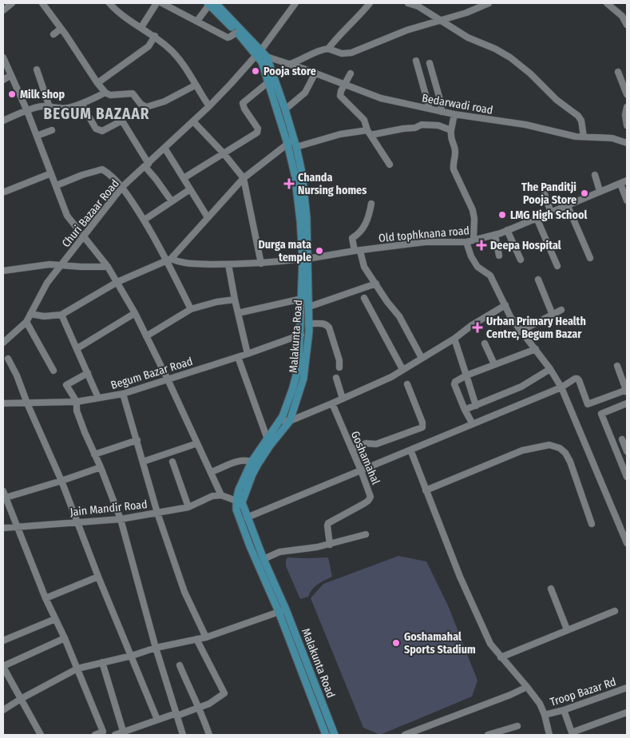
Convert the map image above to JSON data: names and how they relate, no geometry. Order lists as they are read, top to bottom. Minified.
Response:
{"streets":{"main road":["Malakunta Road"],"street":["Bedarwadi road","Churi Bazaar Road","Old tophknana road","Begum Bazar Road","Goshamahal","Jain Mandir Road","Troop Bazar Rd"]},"crossings":[["Bedarwadi road","Malakunta Road"],["Churi Bazaar Road","Malakunta Road"],["Old tophknana road","Malakunta Road"]],"districts":["BEGUM BAZAAR"],"places":{"other":["Pooja store","Milk shop","The Panditji Pooja Store","LMG High School","Durga mata temple","Goshamahal Sports Stadium"],"health":["Chanda Nursing homes","Deepa Hospital","Urban Primary Health Centre, Begum Bazar"]}}
